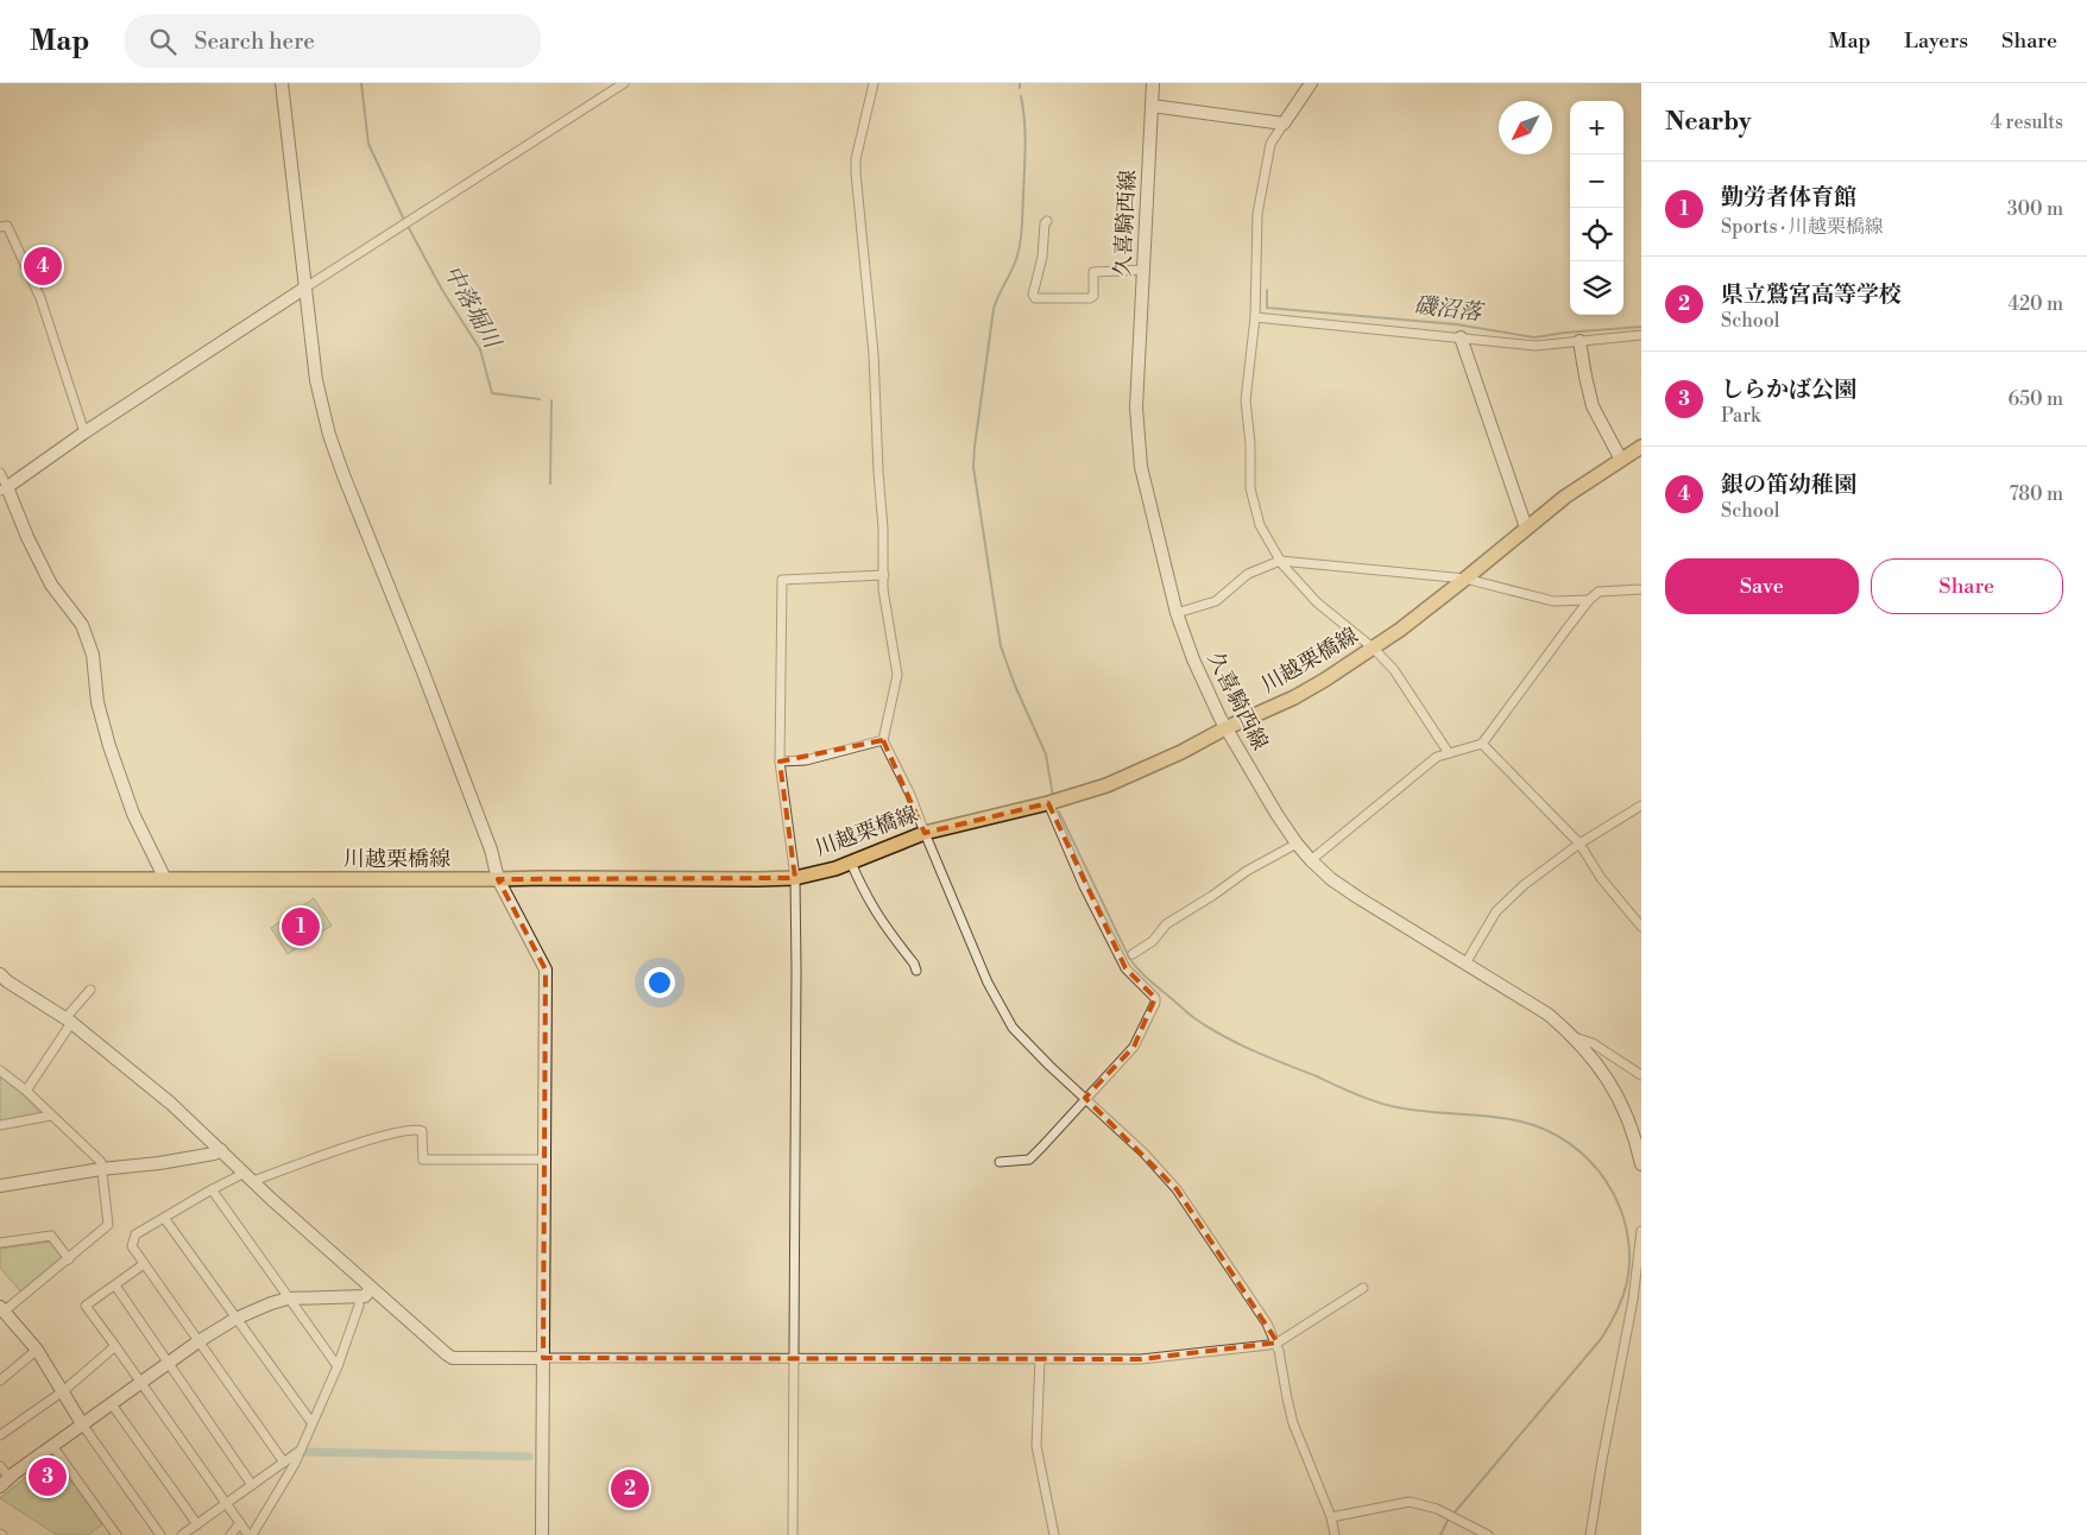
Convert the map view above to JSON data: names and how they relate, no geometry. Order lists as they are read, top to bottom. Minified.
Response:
{"streets":{"main road":["川越栗橋線"],"street":["久喜騎西線"]},"crossings":[["久喜騎西線","川越栗橋線"]],"water":["中落堀川","磯沼落"],"north":"bottom left","page":{"header":"Map","search":"Search here","nav":["Map","Layers","Share"],"heading":["Nearby","4 results"],"map_buttons":["+","−"],"list":[{"mark":"1","name":"勤労者体育館","note":"Sports · 川越栗橋線","value":"300 m"},{"mark":"2","name":"県立鷲宮高等学校","note":"School","value":"420 m"},{"mark":"3","name":"しらかば公園","note":"Park","value":"650 m"},{"mark":"4","name":"銀の笛幼稚園","note":"School","value":"780 m"}],"pins":["4","1","3","2"],"buttons":["Save","Share"]}}
